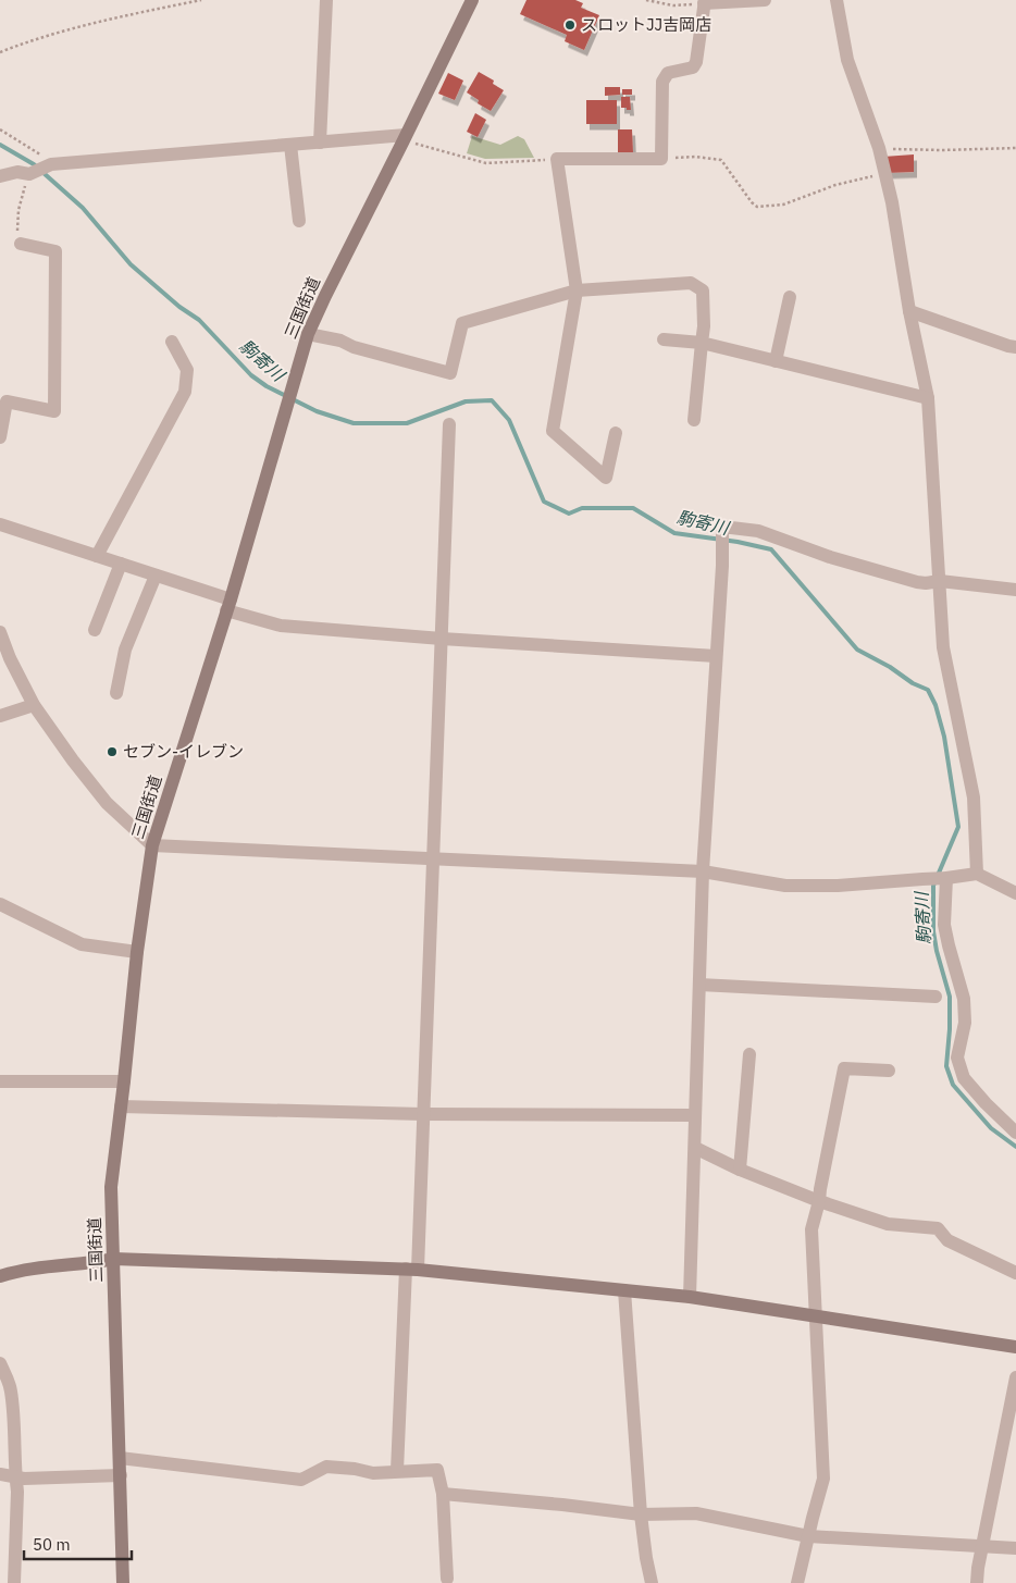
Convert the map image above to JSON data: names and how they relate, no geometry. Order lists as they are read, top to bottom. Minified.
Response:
{"streets":{"street":["三国街道"]},"water":["駒寄川"],"places":["スロットJJ吉岡店","セブン-イレブン"],"scale_bar":"50 m"}
